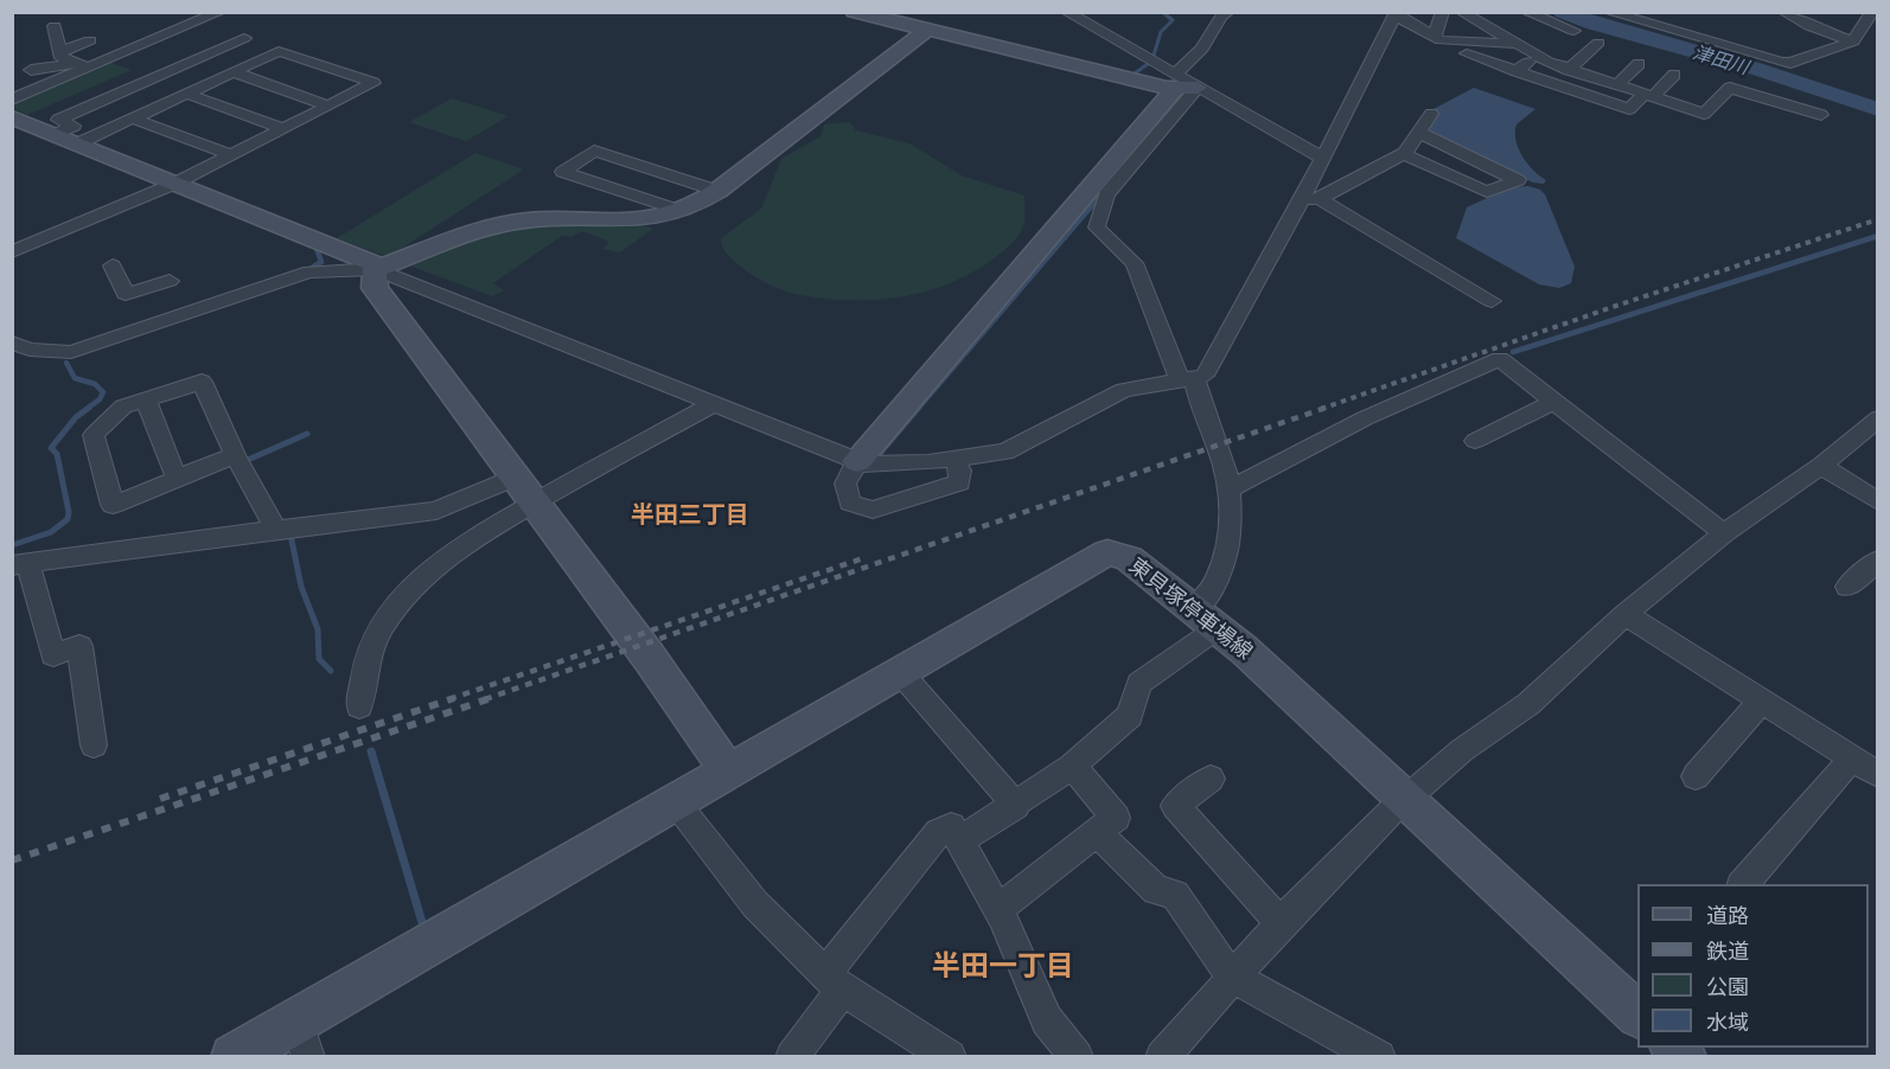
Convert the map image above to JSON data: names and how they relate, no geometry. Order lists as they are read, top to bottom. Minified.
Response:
{"streets":{"street":["東貝塚停車場線"]},"districts":["半田三丁目","半田一丁目"],"water":["津田川"],"legend":["道路","鉄道","公園","水域"]}
